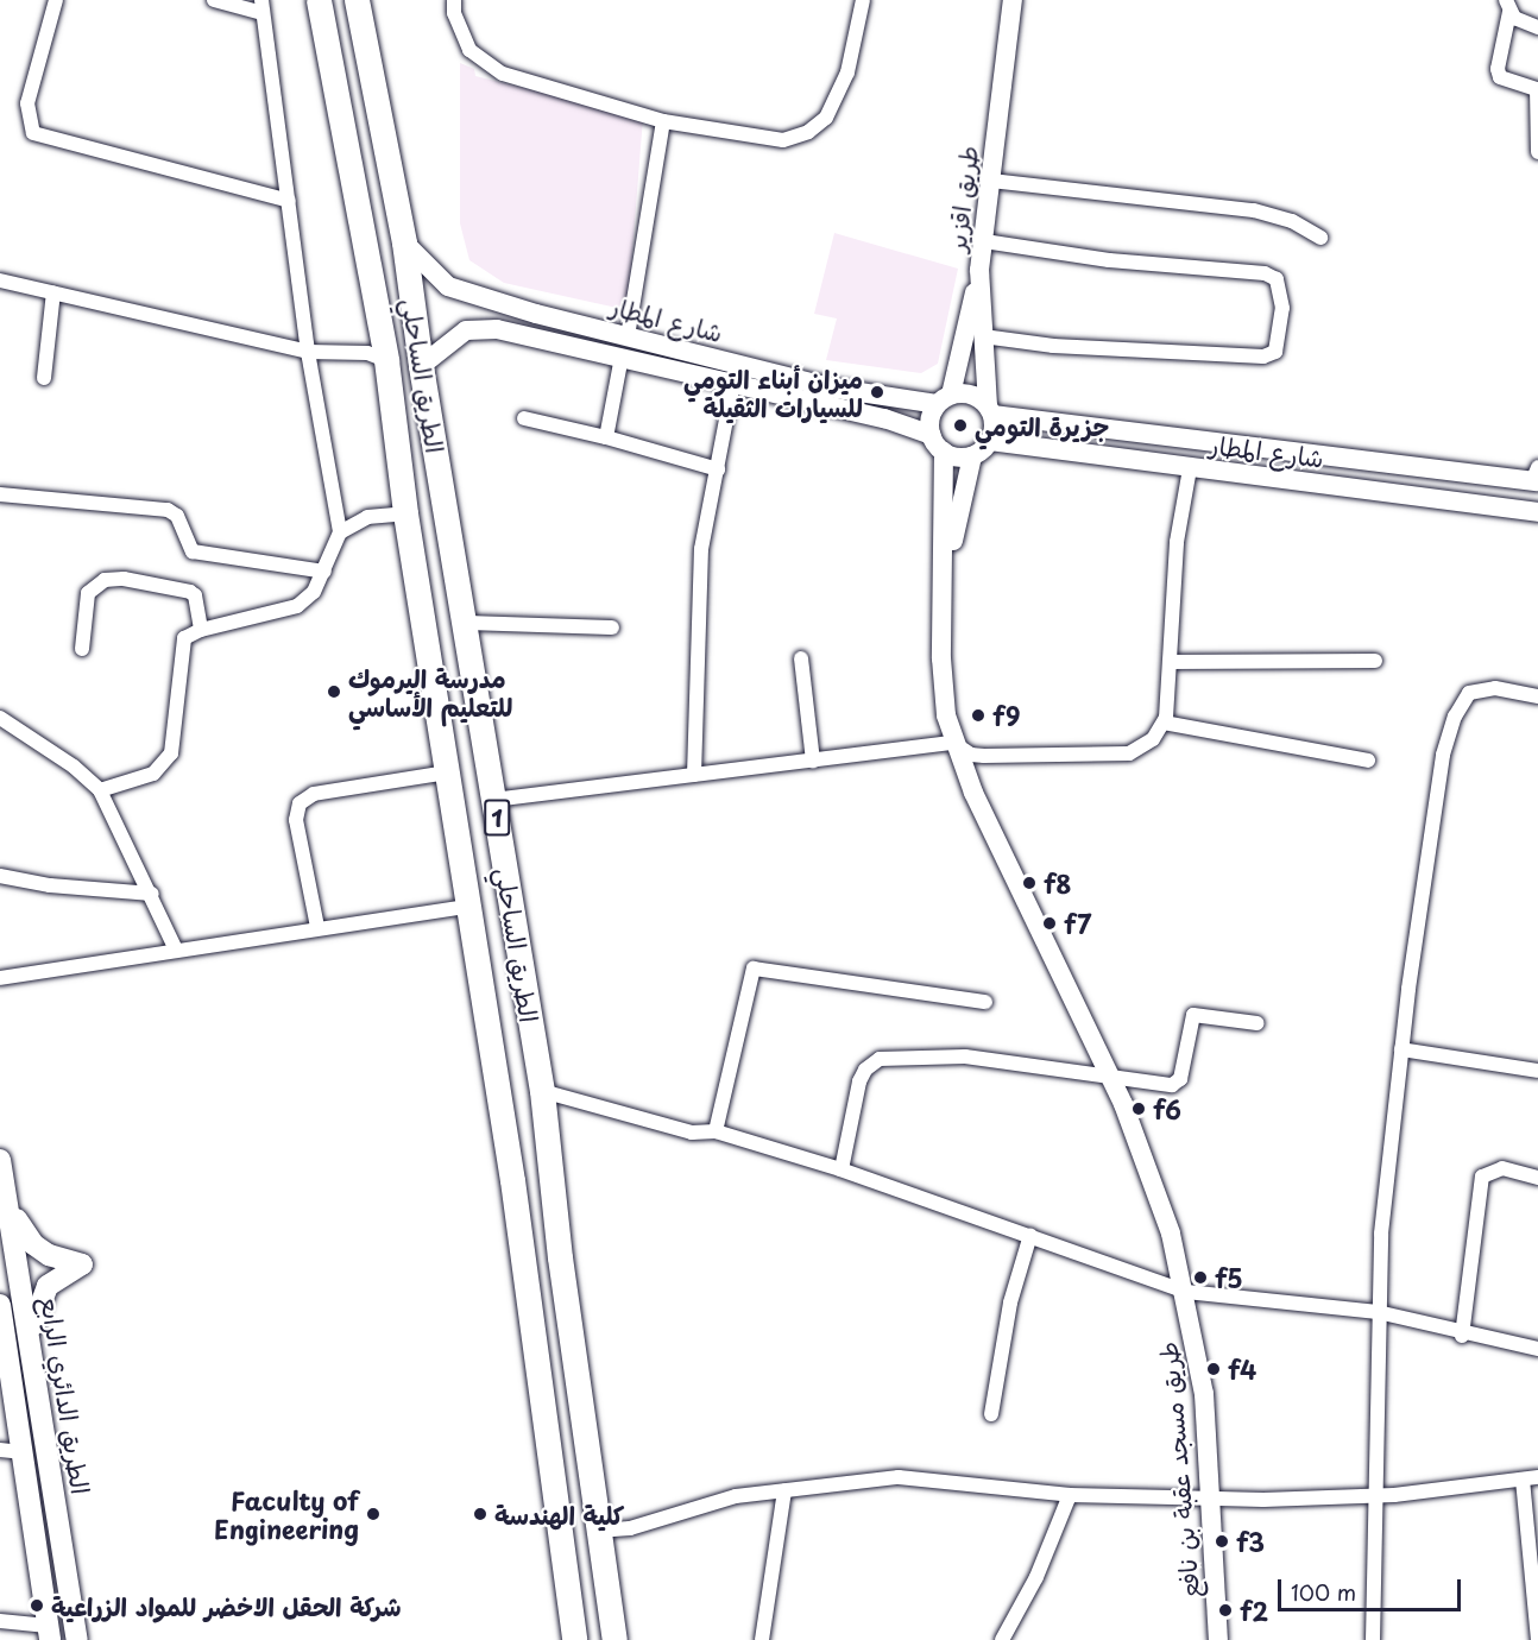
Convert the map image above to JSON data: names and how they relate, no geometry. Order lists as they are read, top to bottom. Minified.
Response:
{"streets":{"highway":["الطريق الساحلي","1"],"main road":["الطريق الدائري الرابع"],"street":["طريق اقزير","شارع المطار","طريق مسجد عقبة بن نافع"]},"crossings":[["طريق اقزير","شارع المطار"],["طريق اقزير","طريق مسجد عقبة بن نافع"],["شارع المطار","الطريق الساحلي"],["شارع المطار","طريق مسجد عقبة بن نافع"]],"places":["ميزان أبناء التومي للسيارات الثقيلة","جزيرة التومي","مدرسة اليرموك للتعليم الأساسي","f9","f8","f7","f6","f5","f4","Faculty of Engineering","كلية الهندسة","f3","شركة الحقل الاخضر للمواد الزراعية","f2"],"scale_bar":"100 m"}
